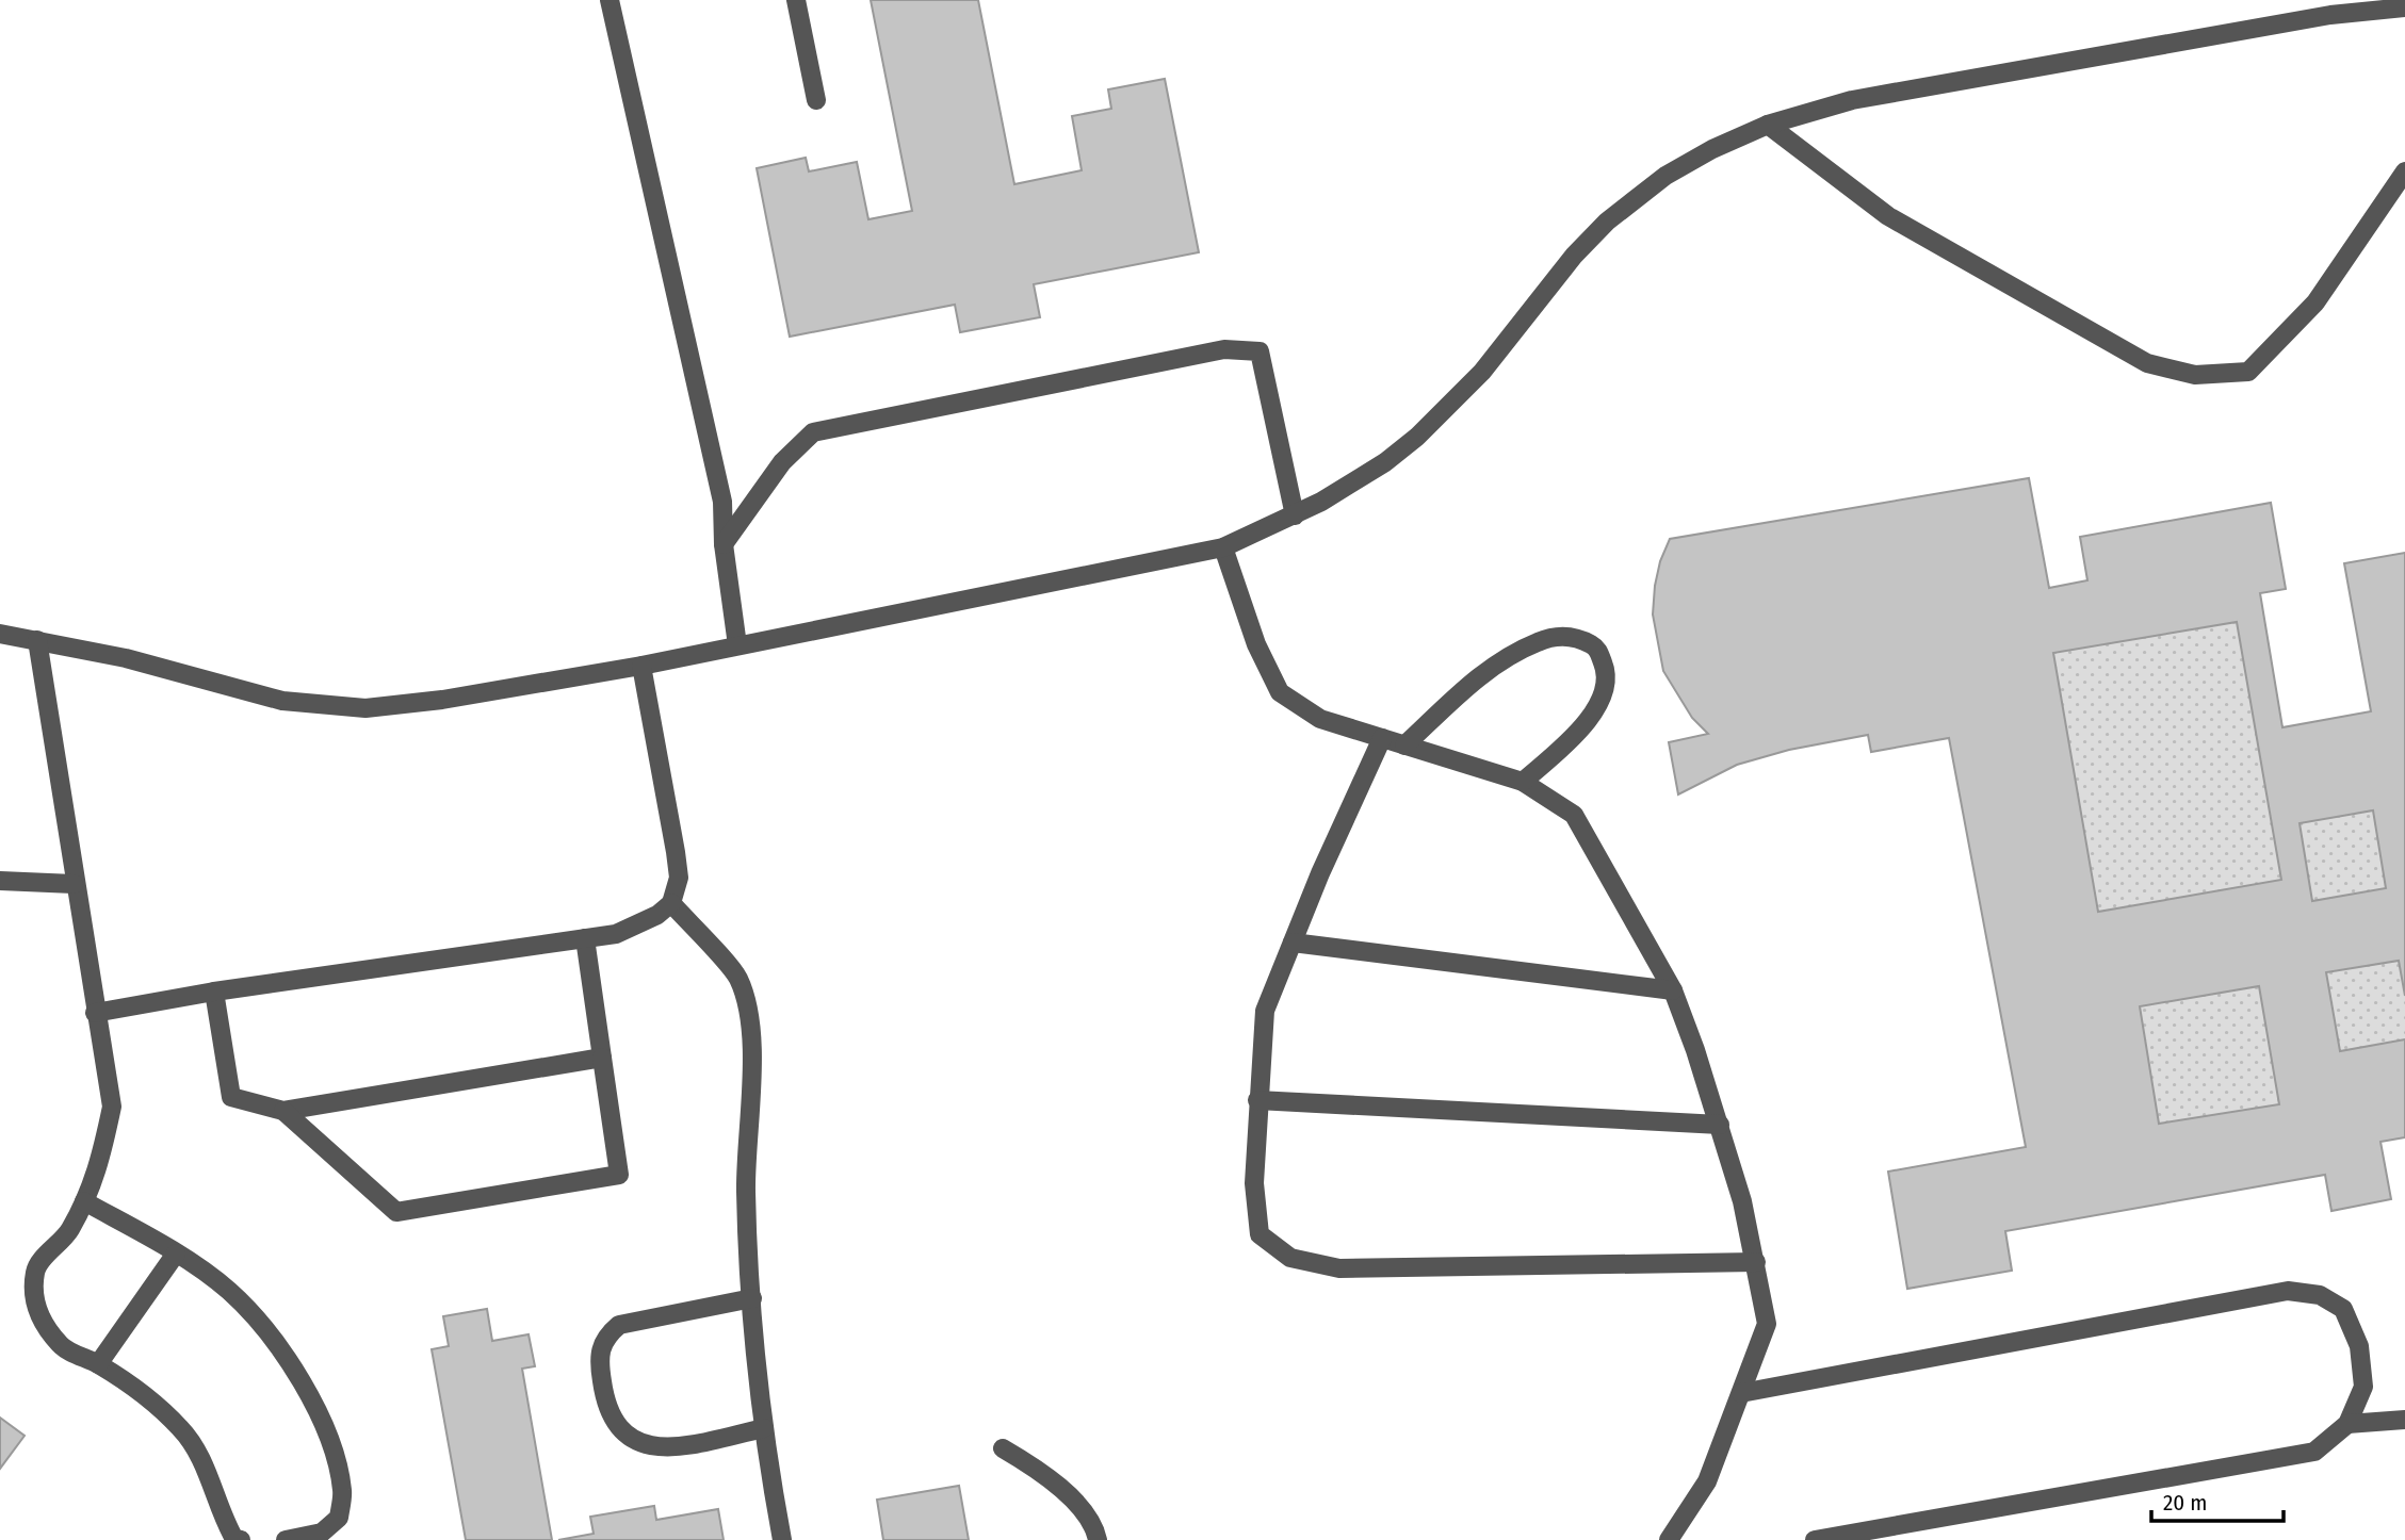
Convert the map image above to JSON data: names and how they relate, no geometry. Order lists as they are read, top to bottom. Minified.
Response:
{"scale_bar":"20 m"}
